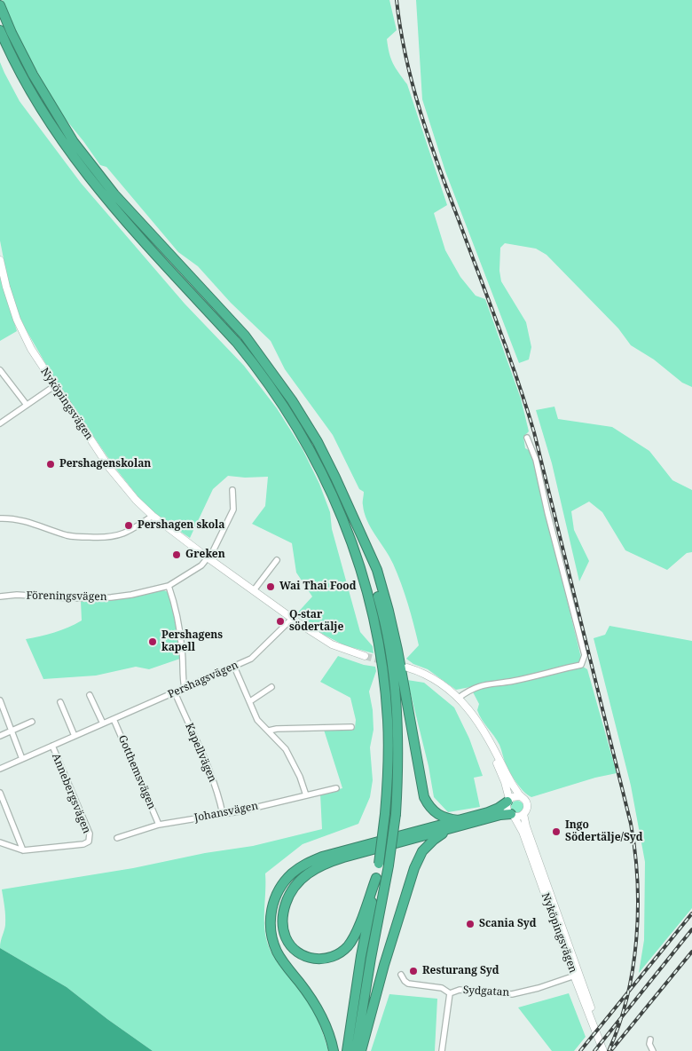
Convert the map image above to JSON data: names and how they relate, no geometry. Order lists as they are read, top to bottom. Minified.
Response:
{"streets":{"main road":["Nyköpingsvägen"],"street":["Föreningsvägen","Pershagsvägen","Kapellvägen","Gotthemsvägen","Annebergsvägen","Johansvägen","Sydgatan"]},"crossings":[["Nyköpingsvägen","Föreningsvägen"],["Nyköpingsvägen","Pershagsvägen"],["Nyköpingsvägen","Sydgatan"],["Pershagsvägen","Kapellvägen"],["Pershagsvägen","Gotthemsvägen"],["Pershagsvägen","Annebergsvägen"],["Kapellvägen","Johansvägen"],["Gotthemsvägen","Johansvägen"]],"places":["Pershagenskolan","Pershagen skola","Greken","Wai Thai Food","Q-star södertälje","Pershagens kapell","Ingo Södertälje/Syd","Scania Syd","Resturang Syd"]}
